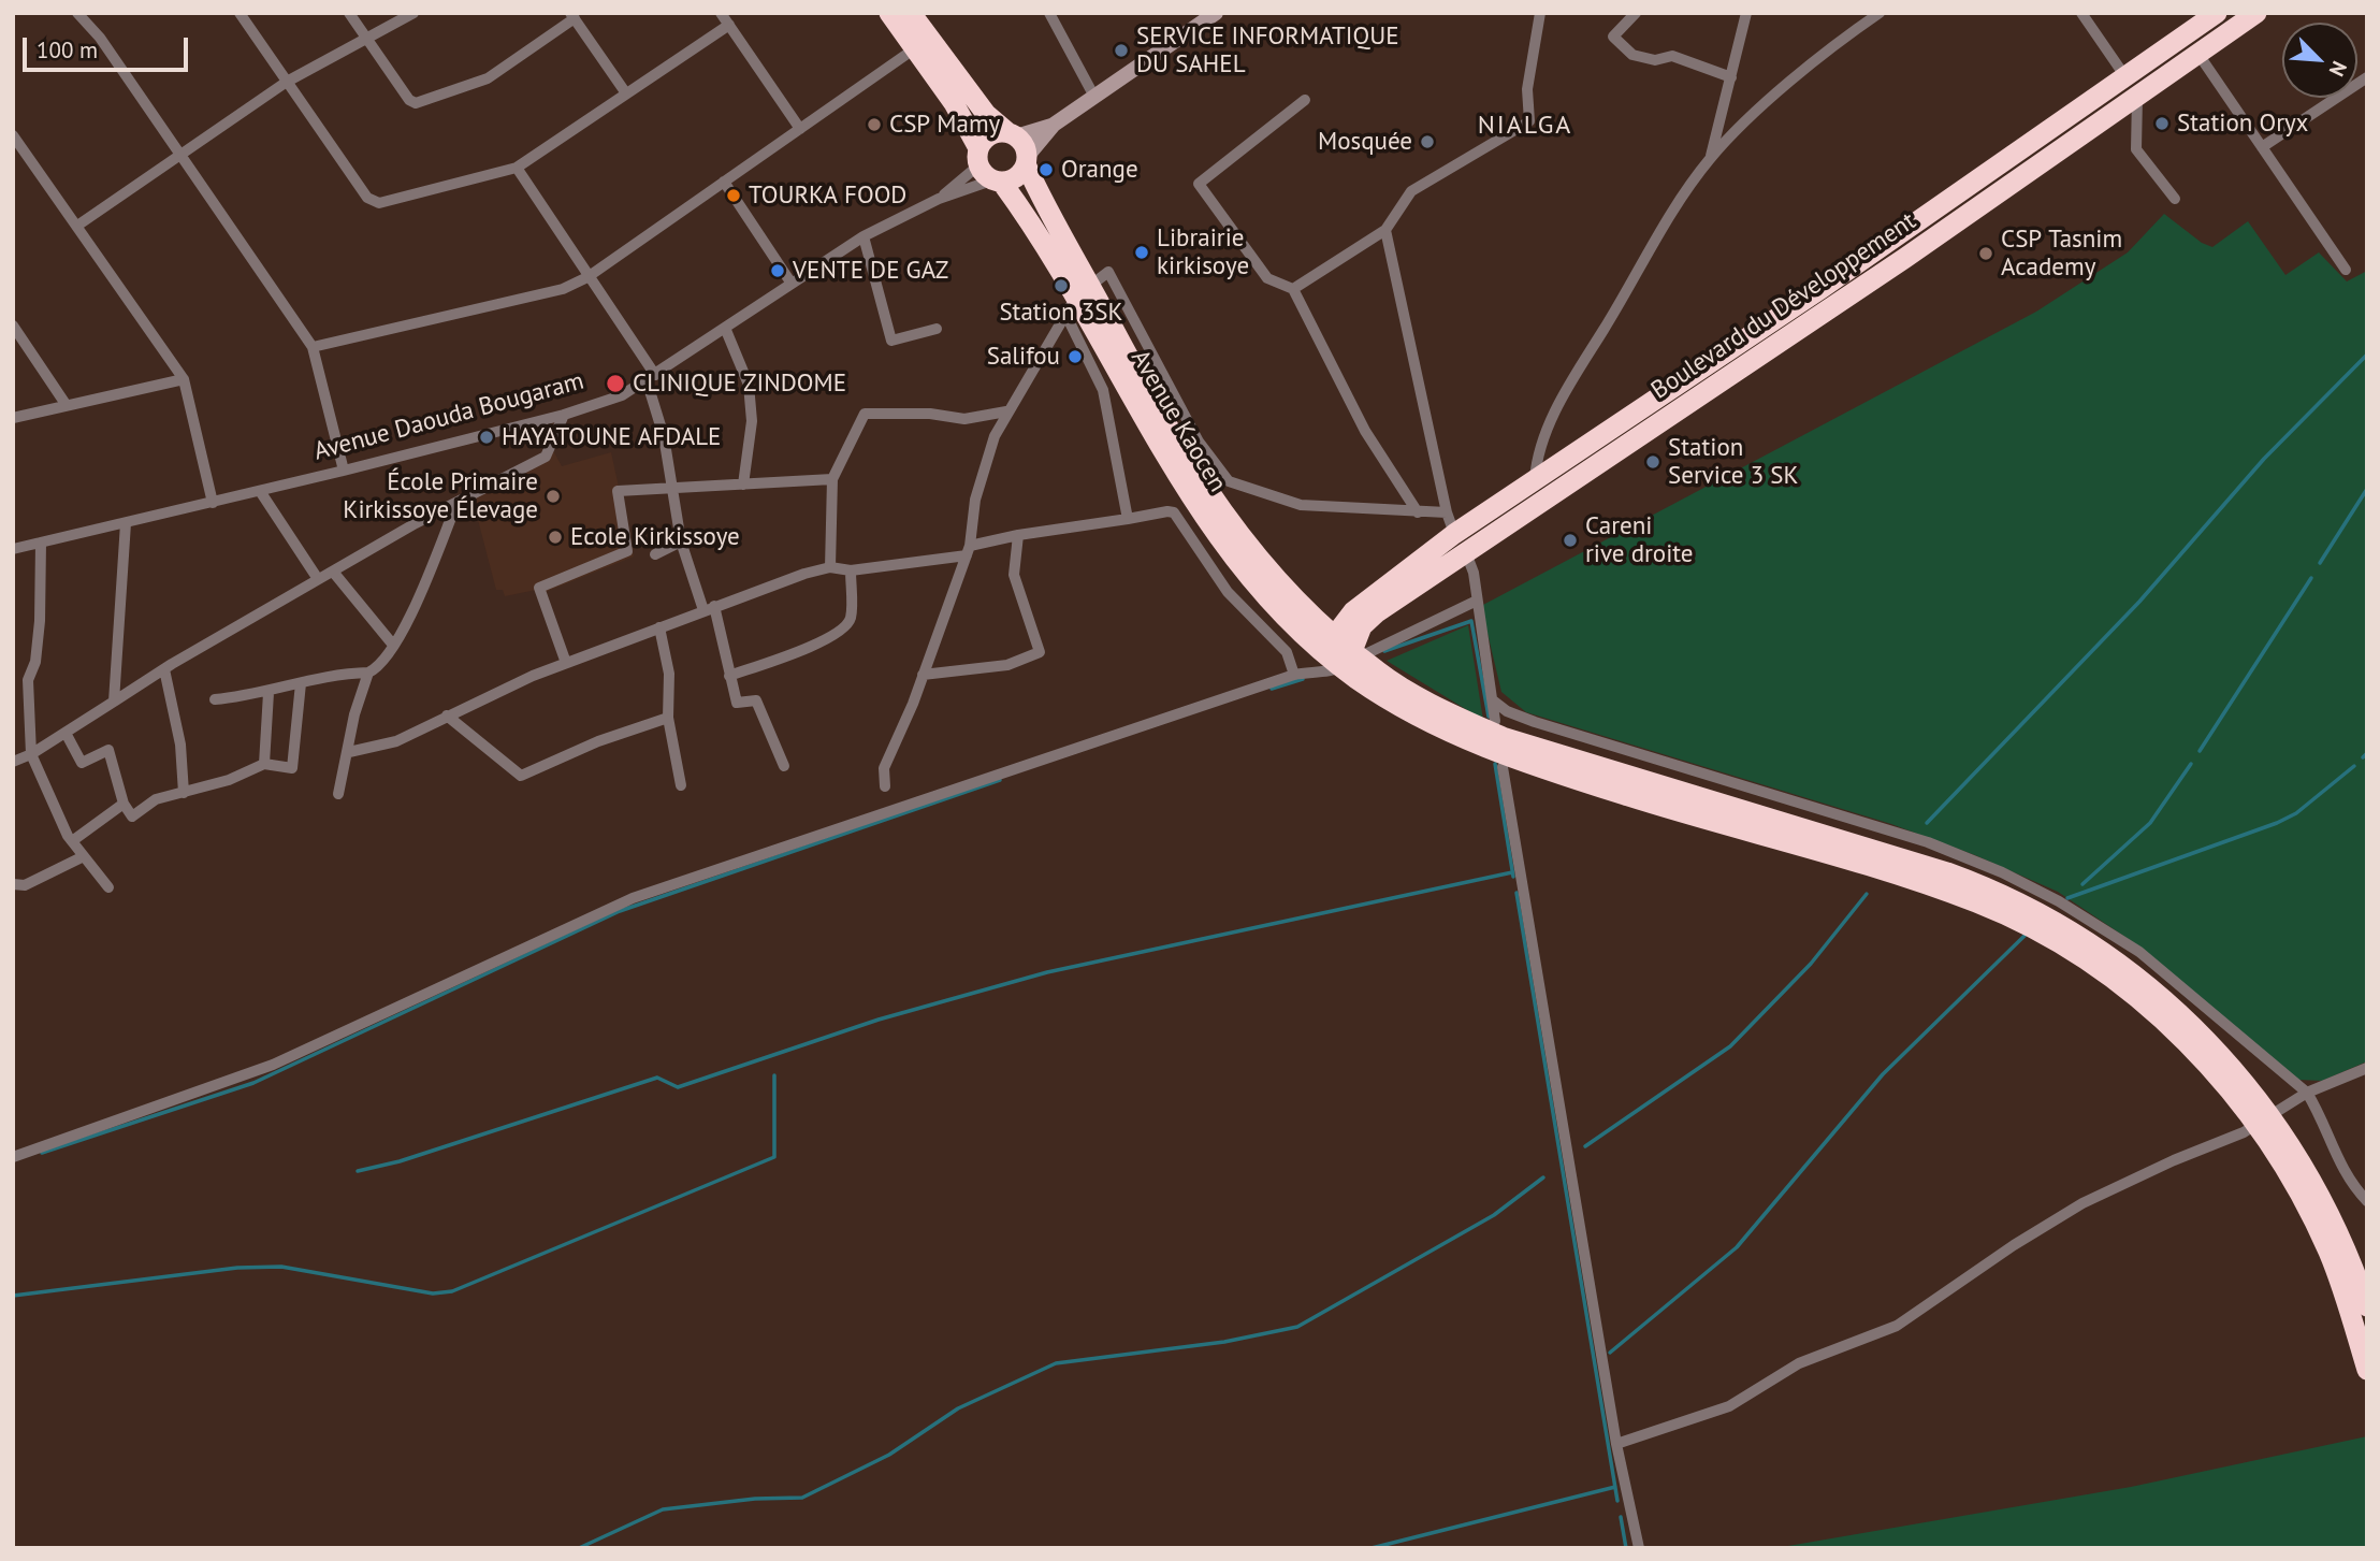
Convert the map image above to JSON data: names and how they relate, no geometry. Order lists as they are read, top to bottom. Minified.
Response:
{"streets":{"highway":["Boulevard du Développement","Avenue Kaocen"],"street":["Avenue Daouda Bougaram"]},"crossings":[["Boulevard du Développement","Avenue Kaocen"],["Avenue Daouda Bougaram","Avenue Kaocen"]],"districts":["NIALGA"],"places":["SERVICE INFORMATIQUE DU SAHEL","Station Oryx","CSP Mamy","Mosquée","Orange","TOURKA FOOD","Librairie kirkisoye","CSP Tasnim Academy","VENTE DE GAZ","Station 3SK","Salifou","CLINIQUE ZINDOME","HAYATOUNE AFDALE","Station Service 3 SK","École Primaire Kirkissoye Élevage","Ecole Kirkissoye","Careni rive droite"],"scale_bar":"100 m","north":"bottom right"}
